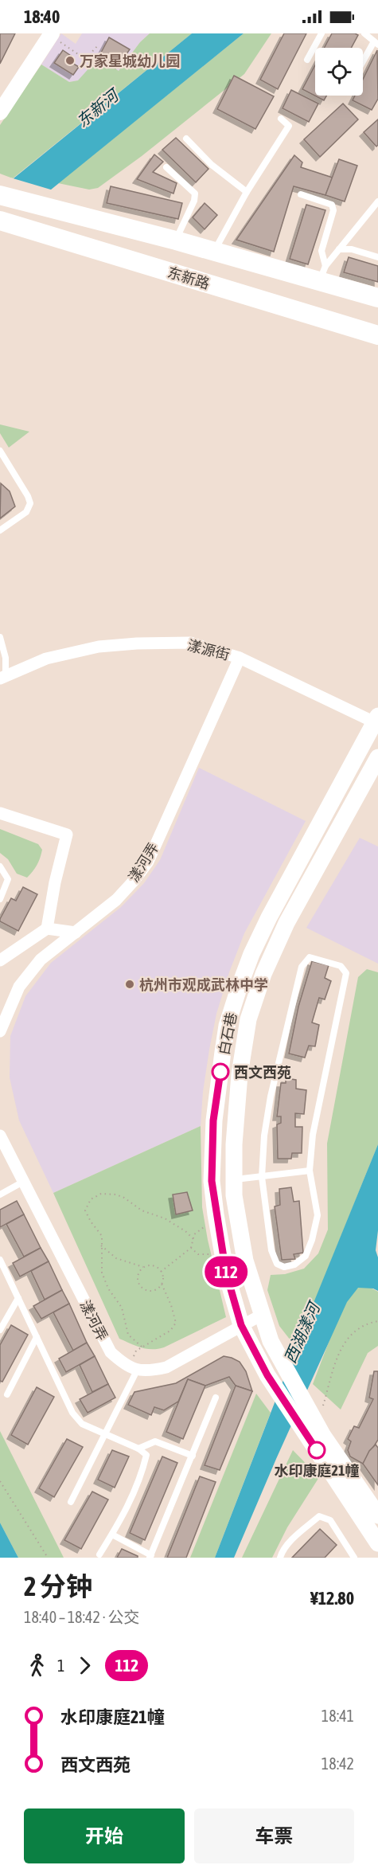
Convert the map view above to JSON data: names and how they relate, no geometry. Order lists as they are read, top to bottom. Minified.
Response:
{"streets":{"main road":["东新路","白石巷"],"street":["漾源街","漾河弄"]},"crossings":[["漾源街","漾河弄"],["漾源街","白石巷"]],"water":["东新河","西湖漾河"],"places":["万家星城幼儿园","杭州市观成武林中学","西文西苑","水印康庭21幢"],"lines":["bus line 112"],"page":{"status":"18:40","on_map":"112","heading":["2 分钟","18:40 – 18:42 · 公交","¥12.80"],"legs":["1","112"],"list":[{"name":"水印康庭21幢","value":"18:41"},{"name":"西文西苑","value":"18:42"}],"buttons":["开始","车票"]}}
